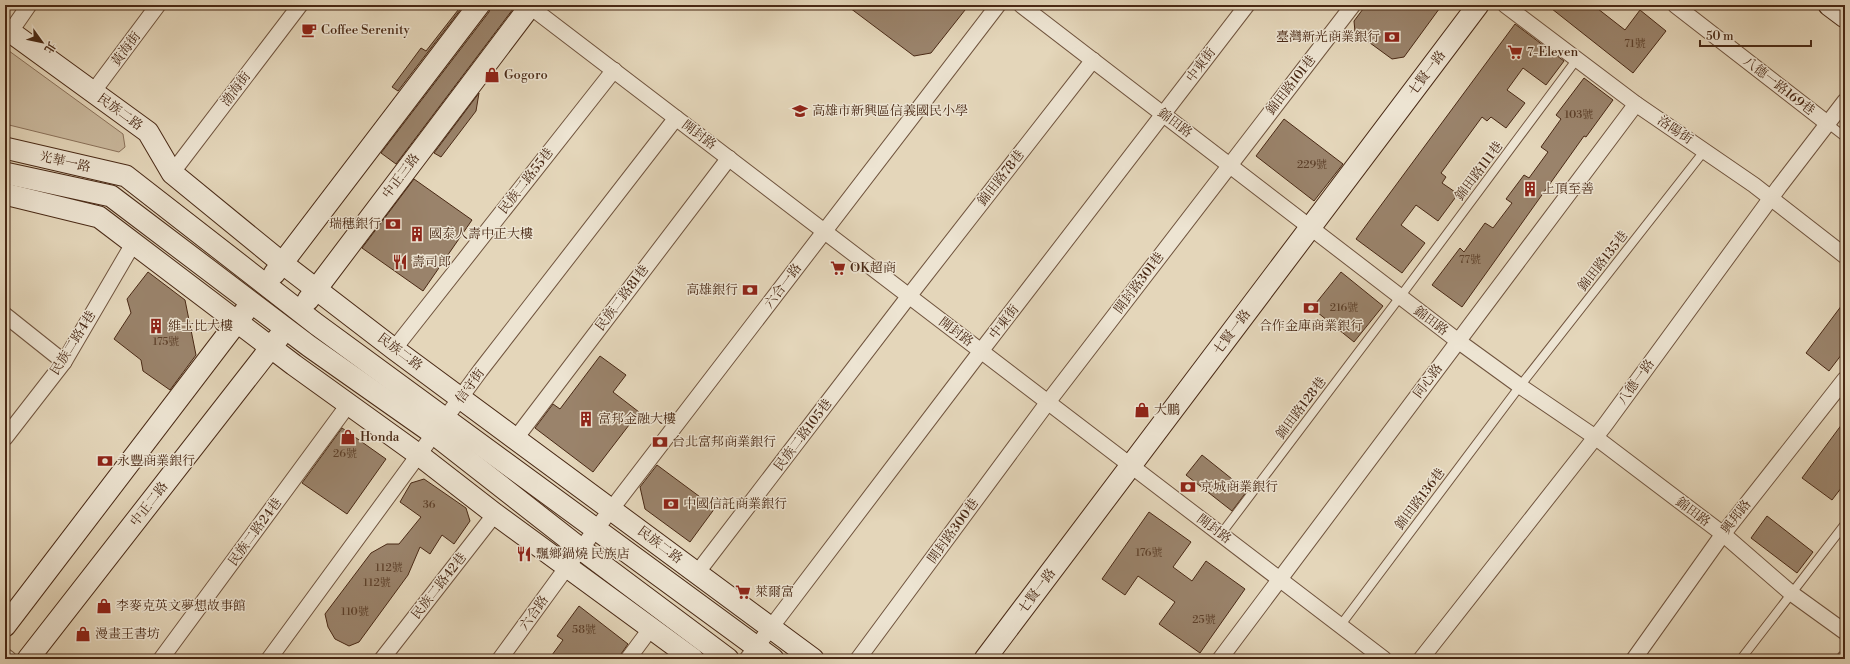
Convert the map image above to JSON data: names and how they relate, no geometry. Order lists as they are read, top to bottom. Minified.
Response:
{"streets":{"street":["黃海街","中東街","七賢一路","錦田路101巷","八德一路169巷","渤海街","民族二路","錦田路","洛陽街","開封路","光華一路","中正三路","錦田路78巷","民族二路55巷","開封路301巷","六合一路","民族二路81巷","民族二路4巷","同心路","八德一路","信守街","民族二路105巷","中正二路","興邦路","開封路300巷","民族二路24巷","民族二路42巷","六合路"],"lane":["錦田路111巷","錦田路135巷","錦田路128巷","錦田路136巷"]},"crossings":[["黃海街","民族二路"],["中東街","民族二路"],["中東街","錦田路"],["中東街","開封路"],["七賢一路","錦田路"],["七賢一路","開封路"],["錦田路101巷","錦田路"],["錦田路101巷","開封路301巷"],["八德一路169巷","八德一路"],["渤海街","民族二路"],["民族二路","光華一路"],["民族二路","中正三路"],["民族二路","民族二路55巷"],["民族二路","六合一路"],["民族二路","民族二路81巷"],["民族二路","信守街"],["民族二路","民族二路105巷"],["錦田路","錦田路111巷"],["錦田路","錦田路78巷"],["錦田路","錦田路135巷"],["錦田路","開封路301巷"],["錦田路","同心路"],["錦田路","八德一路"],["錦田路","錦田路128巷"],["錦田路","錦田路136巷"],["錦田路","興邦路"],["洛陽街","錦田路111巷"],["洛陽街","錦田路135巷"],["洛陽街","同心路"],["洛陽街","八德一路"],["開封路","中正三路"],["開封路","錦田路78巷"],["開封路","民族二路55巷"],["開封路","開封路301巷"],["開封路","六合一路"],["開封路","民族二路81巷"],["開封路","同心路"],["開封路","信守街"],["開封路","錦田路128巷"],["開封路","民族二路105巷"],["開封路","錦田路136巷"],["開封路","開封路300巷"],["錦田路111巷","錦田路128巷"],["中正三路","中正二路"],["錦田路78巷","民族二路105巷"],["錦田路135巷","錦田路136巷"],["開封路301巷","開封路300巷"],["六合一路","六合路"]],"places":{"cafe":["Coffee Serenity"],"bank":["臺灣新光商業銀行","瑞穗銀行","高雄銀行","合作金庫商業銀行","台北富邦商業銀行","永豐商業銀行","京城商業銀行","中國信託商業銀行"],"supermarket":["7-Eleven","OK超商","萊爾富"],"shop":["Gogoro","大鵬","Honda","李麥克英文夢想故事館","漫畫王書坊"],"school or university":["高雄市新興區信義國民小學"],"building":["上頂至善","國泰人壽中正大樓","維士比大樓","富邦金融大樓"],"restaurant":["壽司郎","飄鄉鍋燒 民族店"]},"house_numbers":["71號","103號","229號","77號","216號","175號","26號","36","176號","112號","112號","110號","25號","58號"],"scale_bar":"50 m","north":"bottom right"}
